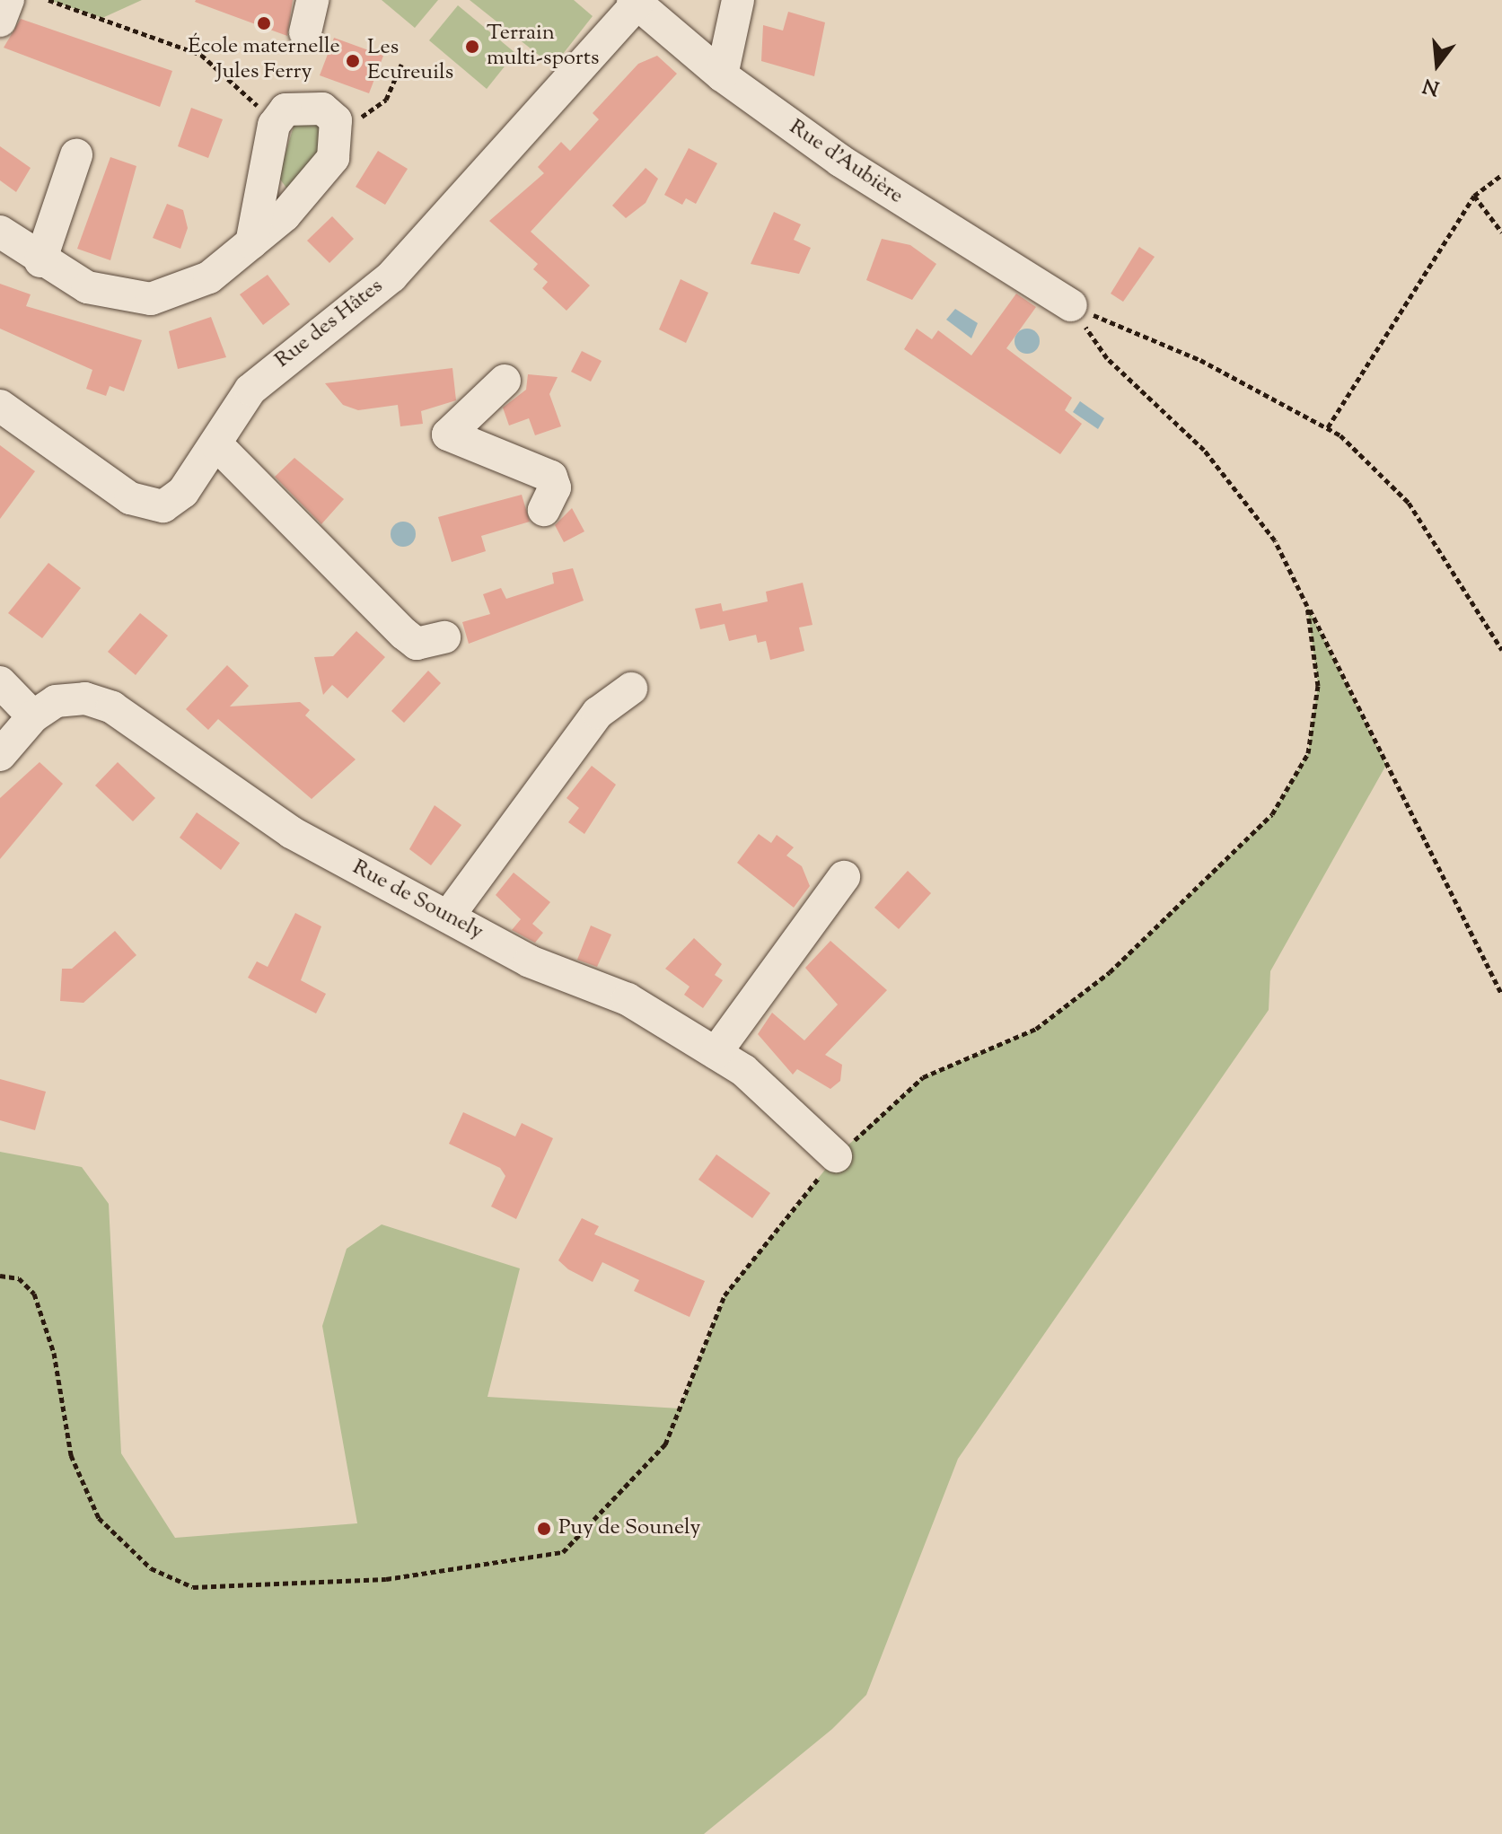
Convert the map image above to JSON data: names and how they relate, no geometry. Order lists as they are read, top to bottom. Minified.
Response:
{"streets":{"street":["Rue d'Aubière","Rue des Hâtes","Rue de Sounely"]},"crossings":[["Rue d'Aubière","Rue des Hâtes"]],"places":["École maternelle Jules Ferry","Terrain multi-sports","Les Ecureuils","Puy de Sounely"],"north":"bottom"}
